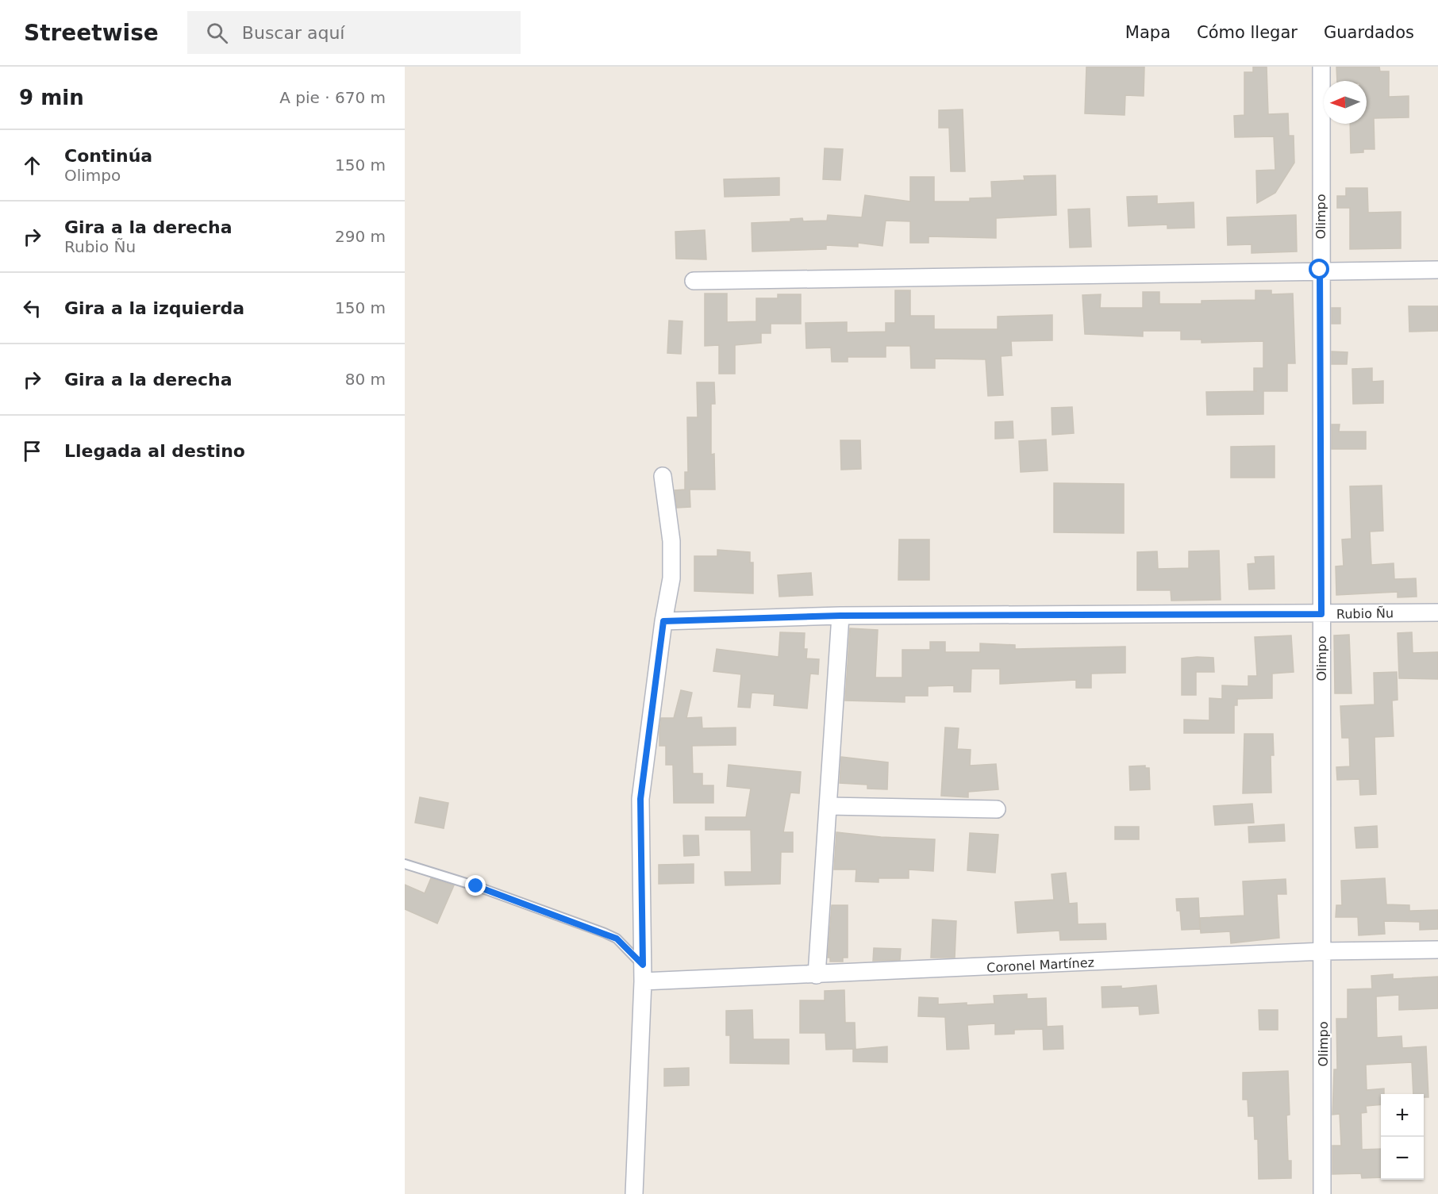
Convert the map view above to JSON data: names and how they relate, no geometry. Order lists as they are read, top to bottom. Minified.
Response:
{"streets":{"street":["Olimpo","Rubio Ñu","Coronel Martínez"]},"crossings":[["Olimpo","Rubio Ñu"],["Olimpo","Coronel Martínez"]],"north":"left","page":{"header":"Streetwise","search":"Buscar aquí","nav":["Mapa","Cómo llegar","Guardados"],"heading":["9 min","A pie · 670 m"],"list":[["Continúa","Olimpo","150 m"],["Gira a la derecha","Rubio Ñu","290 m"],["Gira a la izquierda","150 m"],["Gira a la derecha","80 m"],"Llegada al destino"],"map_buttons":["+","−"]}}
